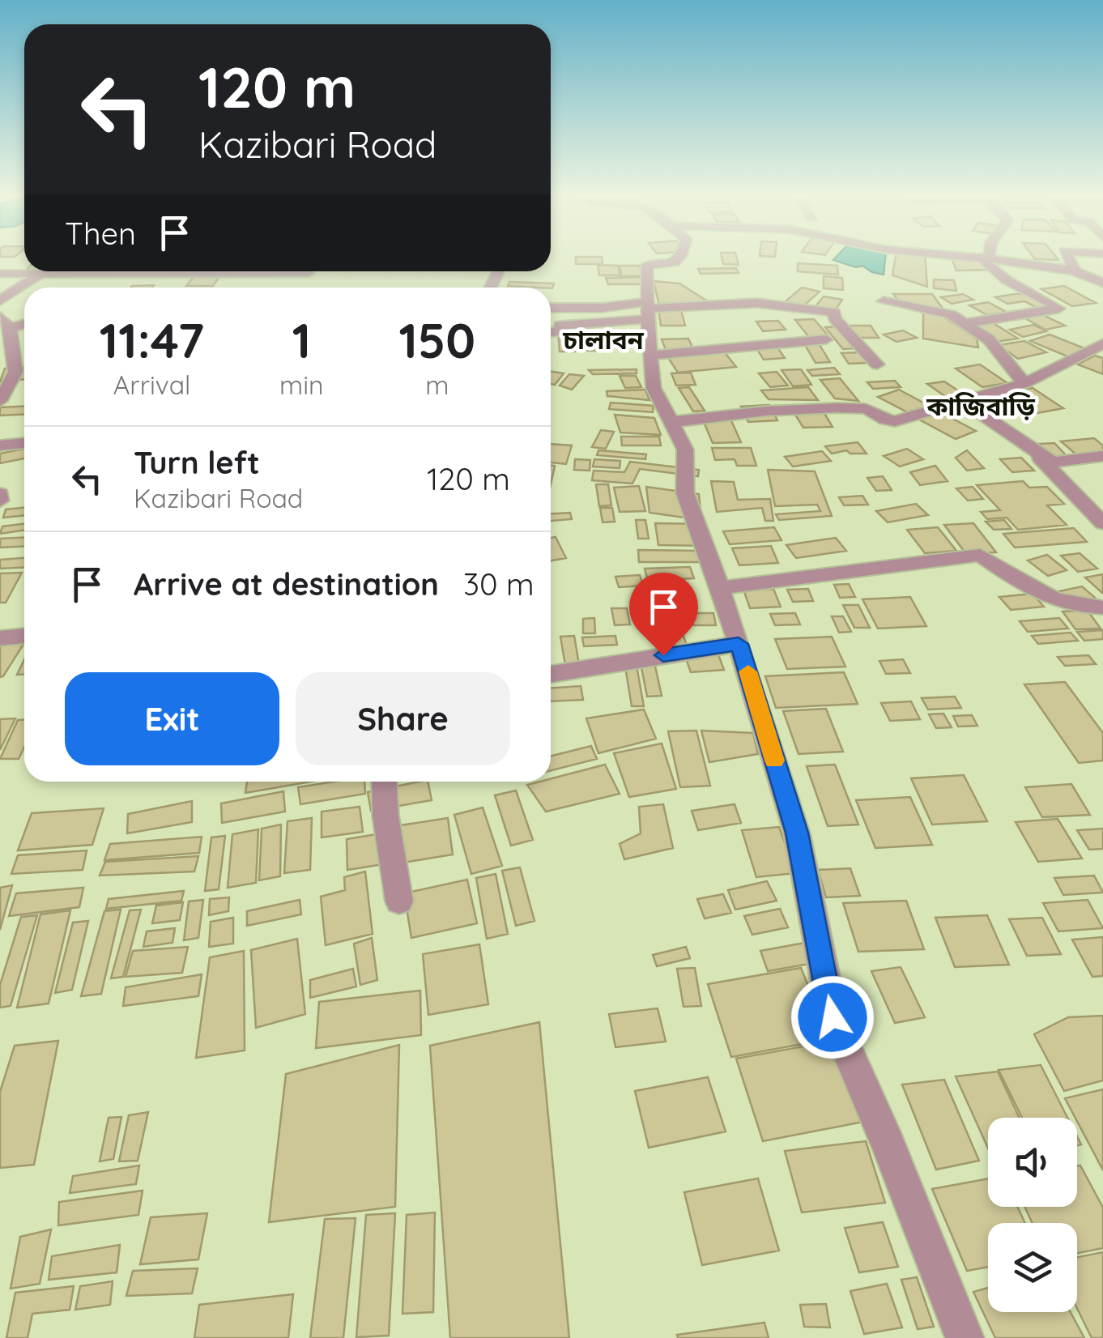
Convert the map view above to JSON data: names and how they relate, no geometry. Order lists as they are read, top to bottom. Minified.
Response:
{"districts":["চালাবন","কাজিবাড়ি"],"page":{"turn":["120 m","Kazibari Road"],"then":"Then","eta":["11:47","Arrival","1","min","150","m"],"list":[{"name":"Turn left","note":"Kazibari Road","value":"120 m"},{"name":"Arrive at destination","value":"30 m"}],"buttons":["Exit","Share"]}}
